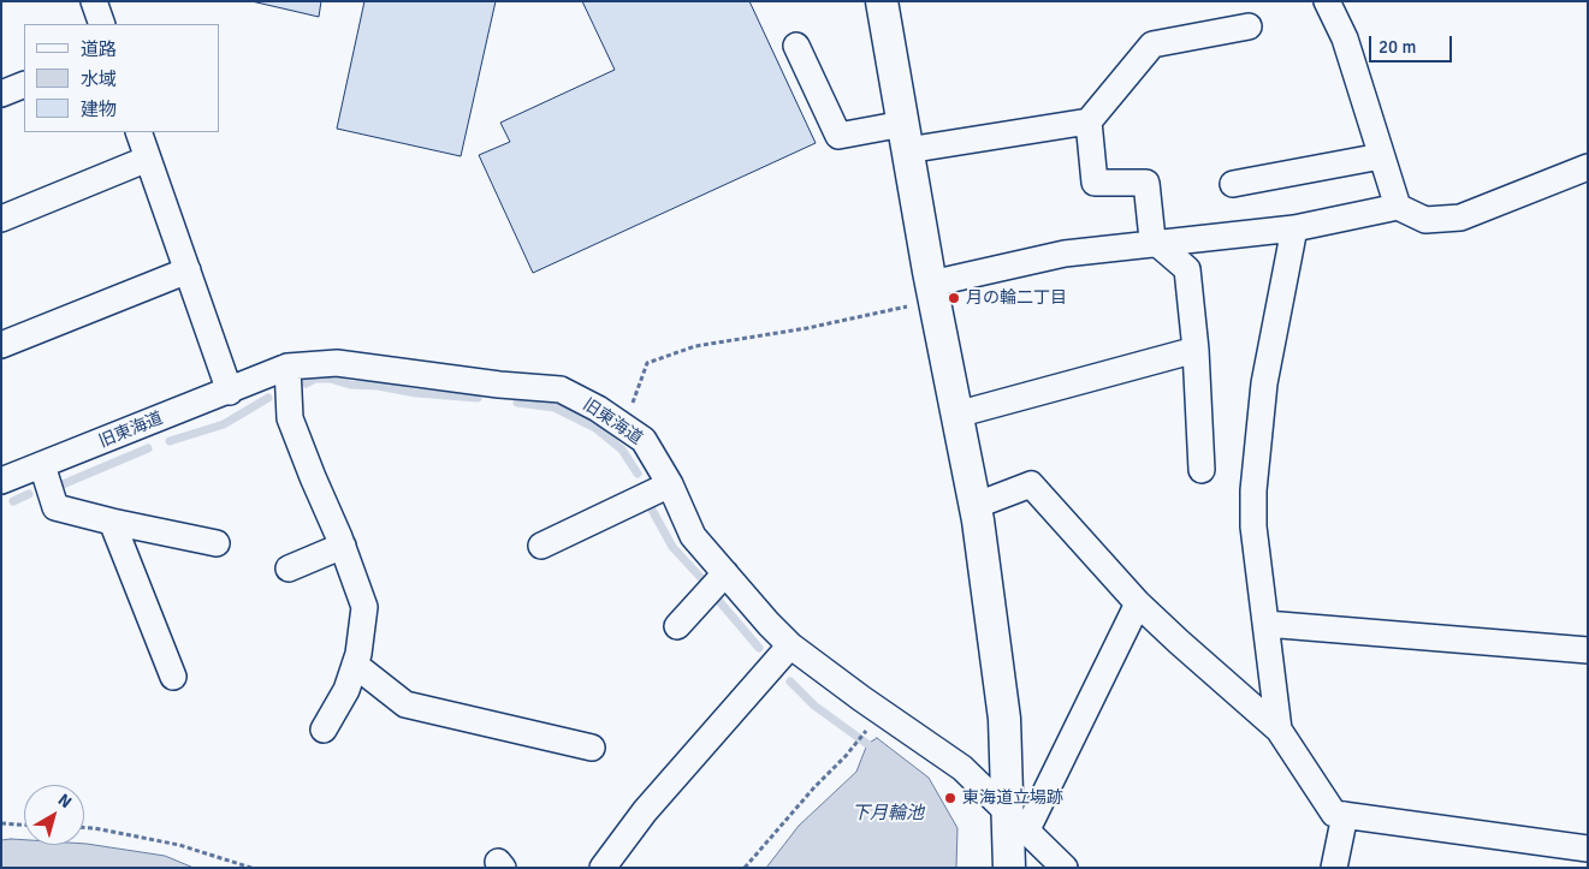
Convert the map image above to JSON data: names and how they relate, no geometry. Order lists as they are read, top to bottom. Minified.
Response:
{"streets":{"street":["旧東海道"]},"water":["下月輪池"],"places":["月の輪二丁目","東海道立場跡"],"legend":["道路","水域","建物"],"scale_bar":"20 m","north":"top right"}
